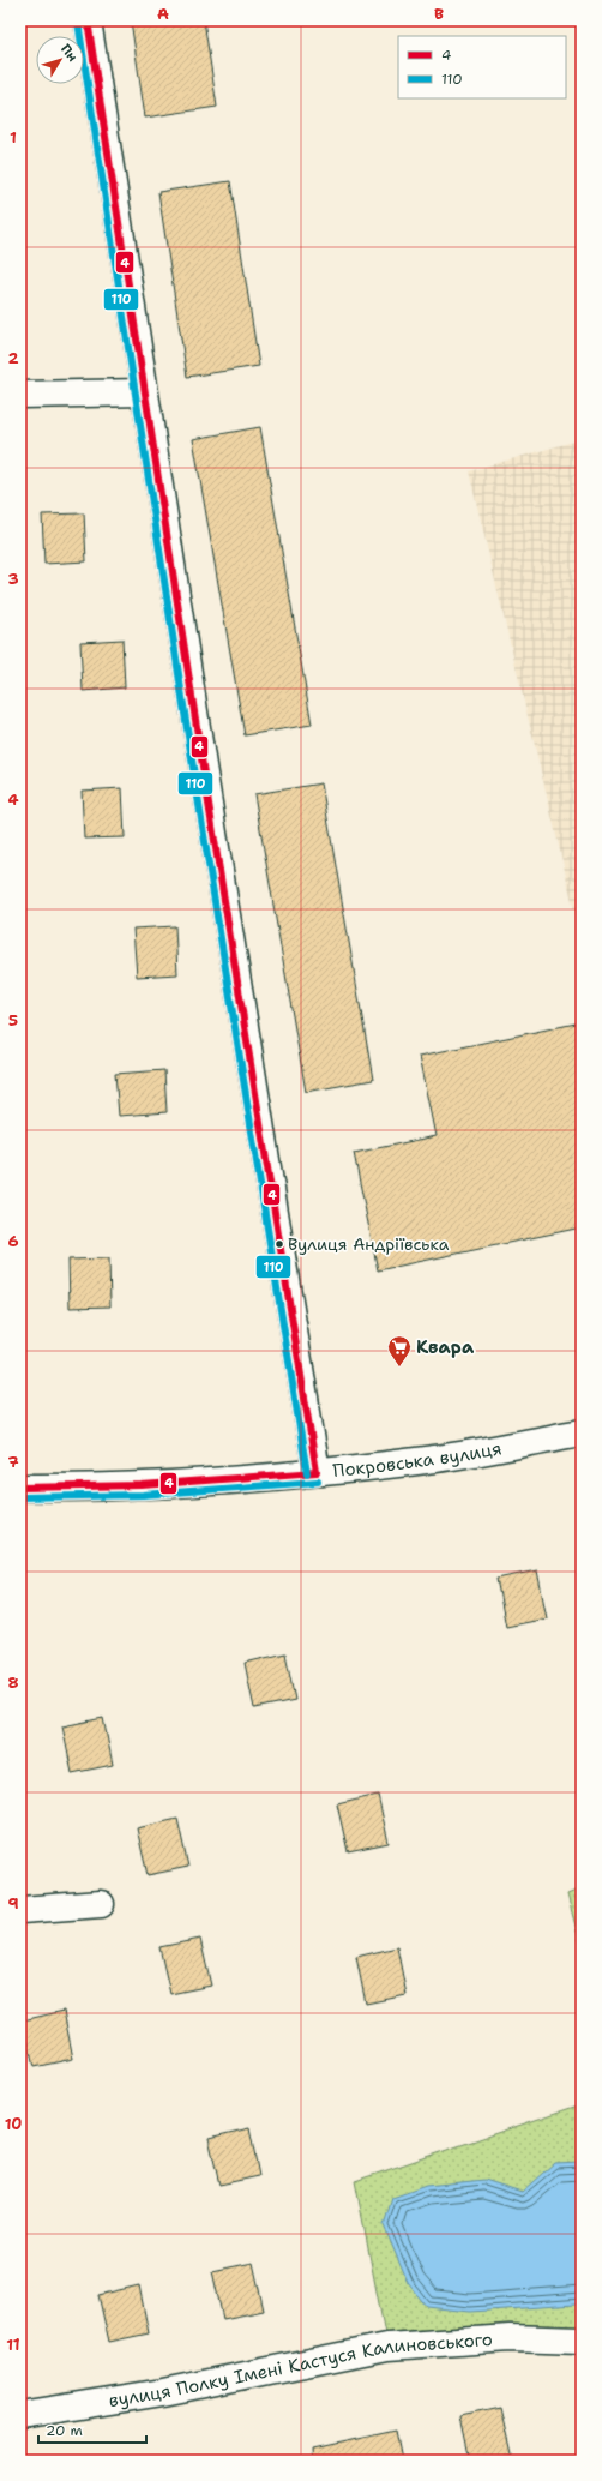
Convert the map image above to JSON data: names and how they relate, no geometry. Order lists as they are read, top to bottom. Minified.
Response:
{"streets":{"main road":["Покровська вулиця","вулиця Полку Імені Кастуся Калиновського"]},"places":{"other":["Вулиця Андріївська"],"supermarket":["Квара"]},"lines":["transit line 4","transit line 110"],"legend":["4","110"],"scale_bar":"20 m","north":"top right","grid":{"columns":["A","B"],"rows":["1","2","3","4","5","6","7","8","9","10","11"]}}
